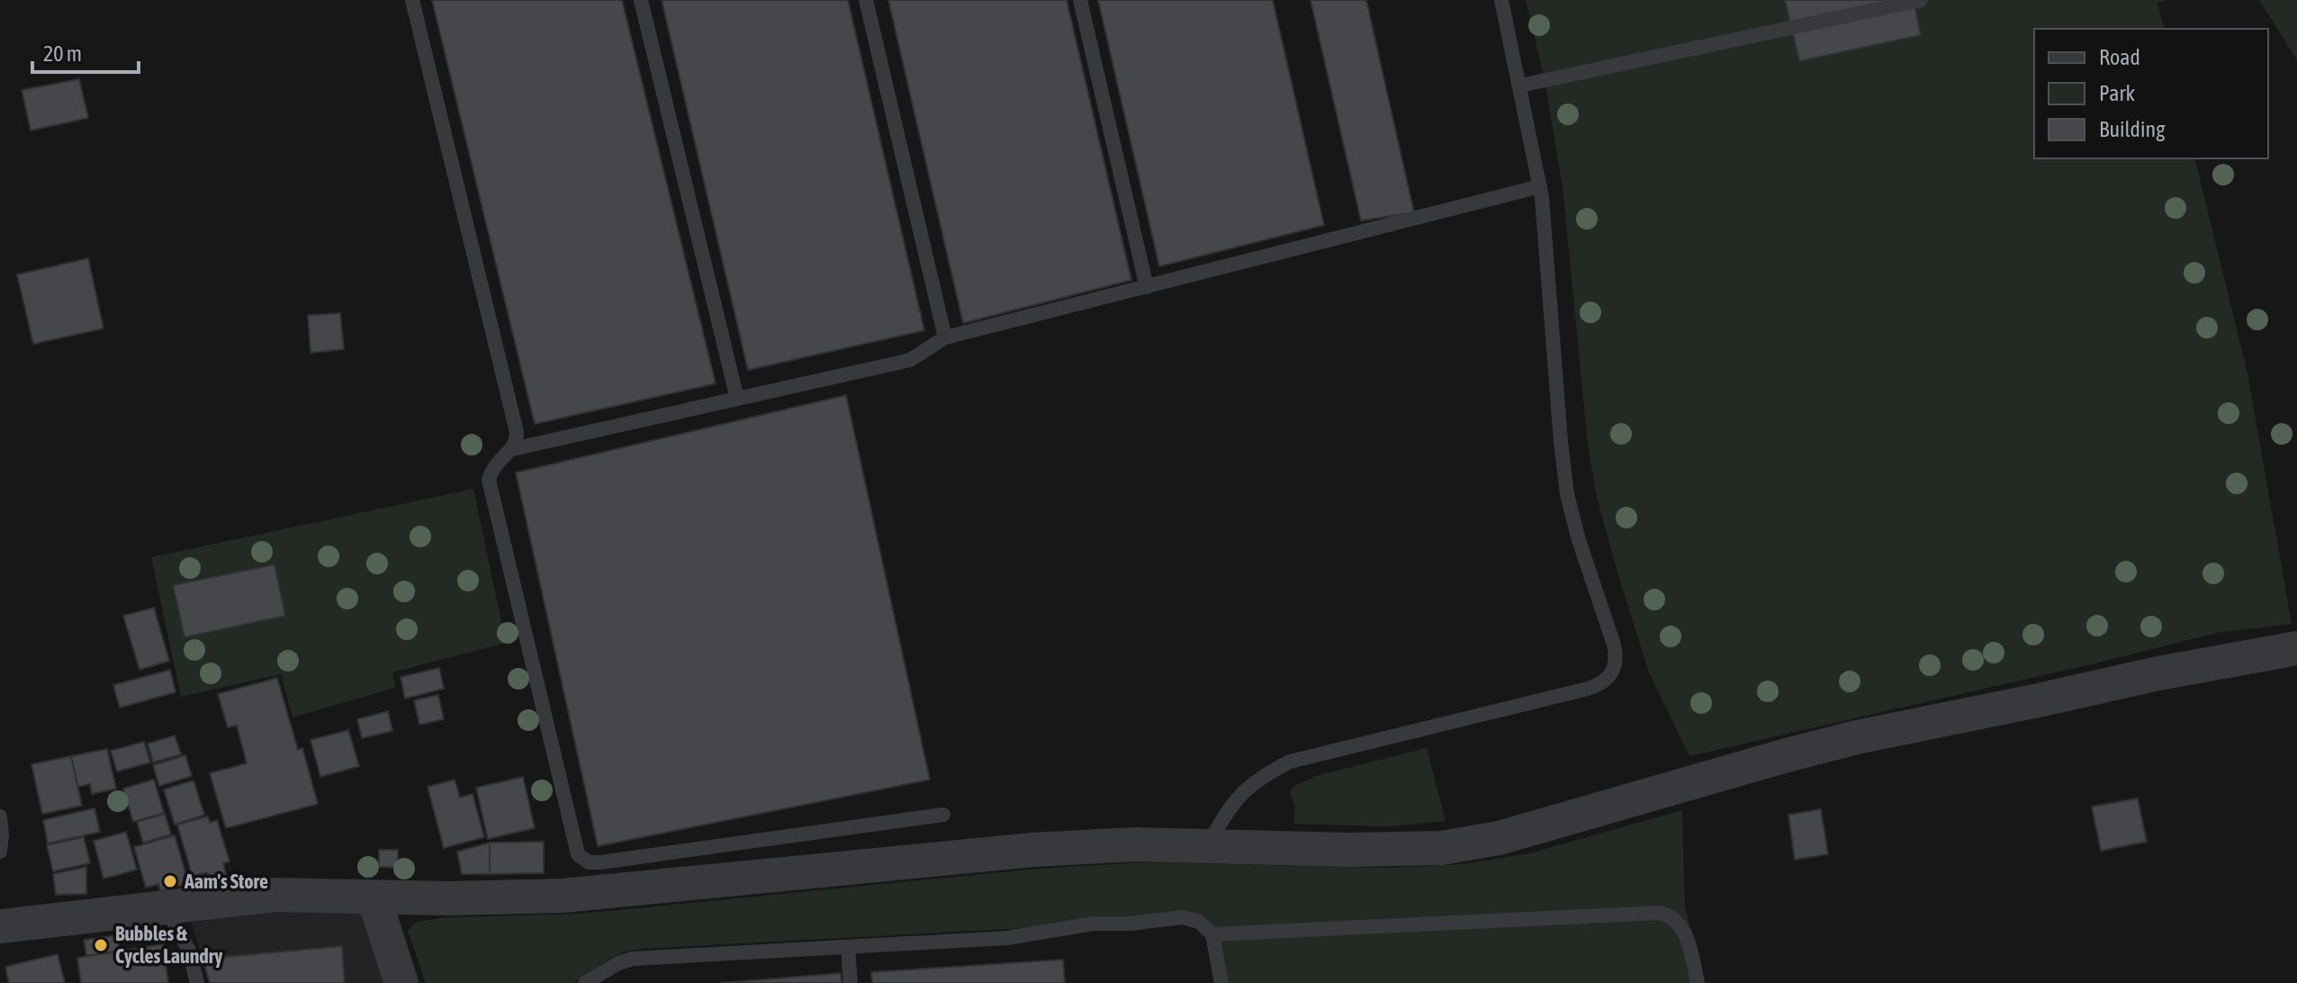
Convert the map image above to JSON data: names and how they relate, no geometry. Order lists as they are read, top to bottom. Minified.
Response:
{"places":["Aam's Store","Bubbles & Cycles Laundry"],"legend":["Road","Park","Building"],"scale_bar":"20 m"}
